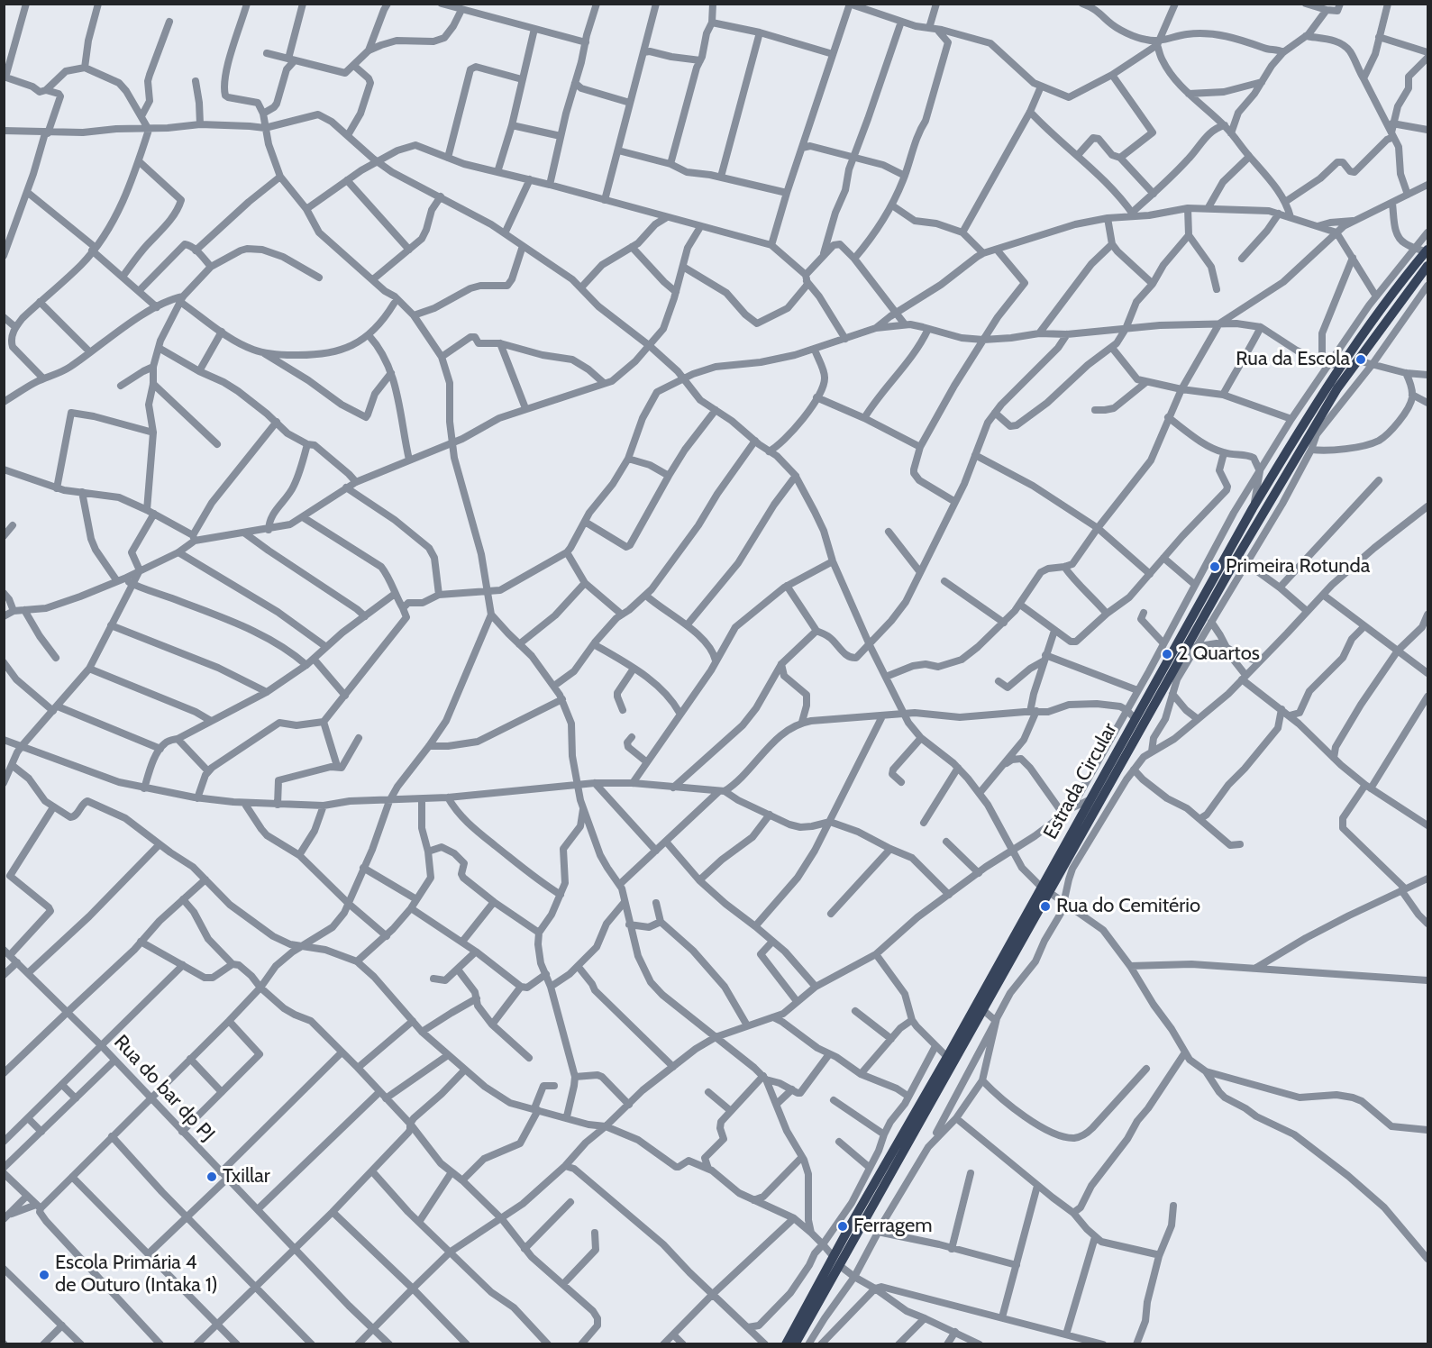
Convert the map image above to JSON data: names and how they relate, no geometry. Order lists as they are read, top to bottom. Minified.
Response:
{"streets":{"main road":["Estrada Circular"],"street":["Rua do bar dp PJ"]},"places":["Rua da Escola","Primeira Rotunda","2 Quartos","Rua do Cemitério","Txillar","Ferragem","Escola Primária 4 de Outuro (Intaka 1)"]}
